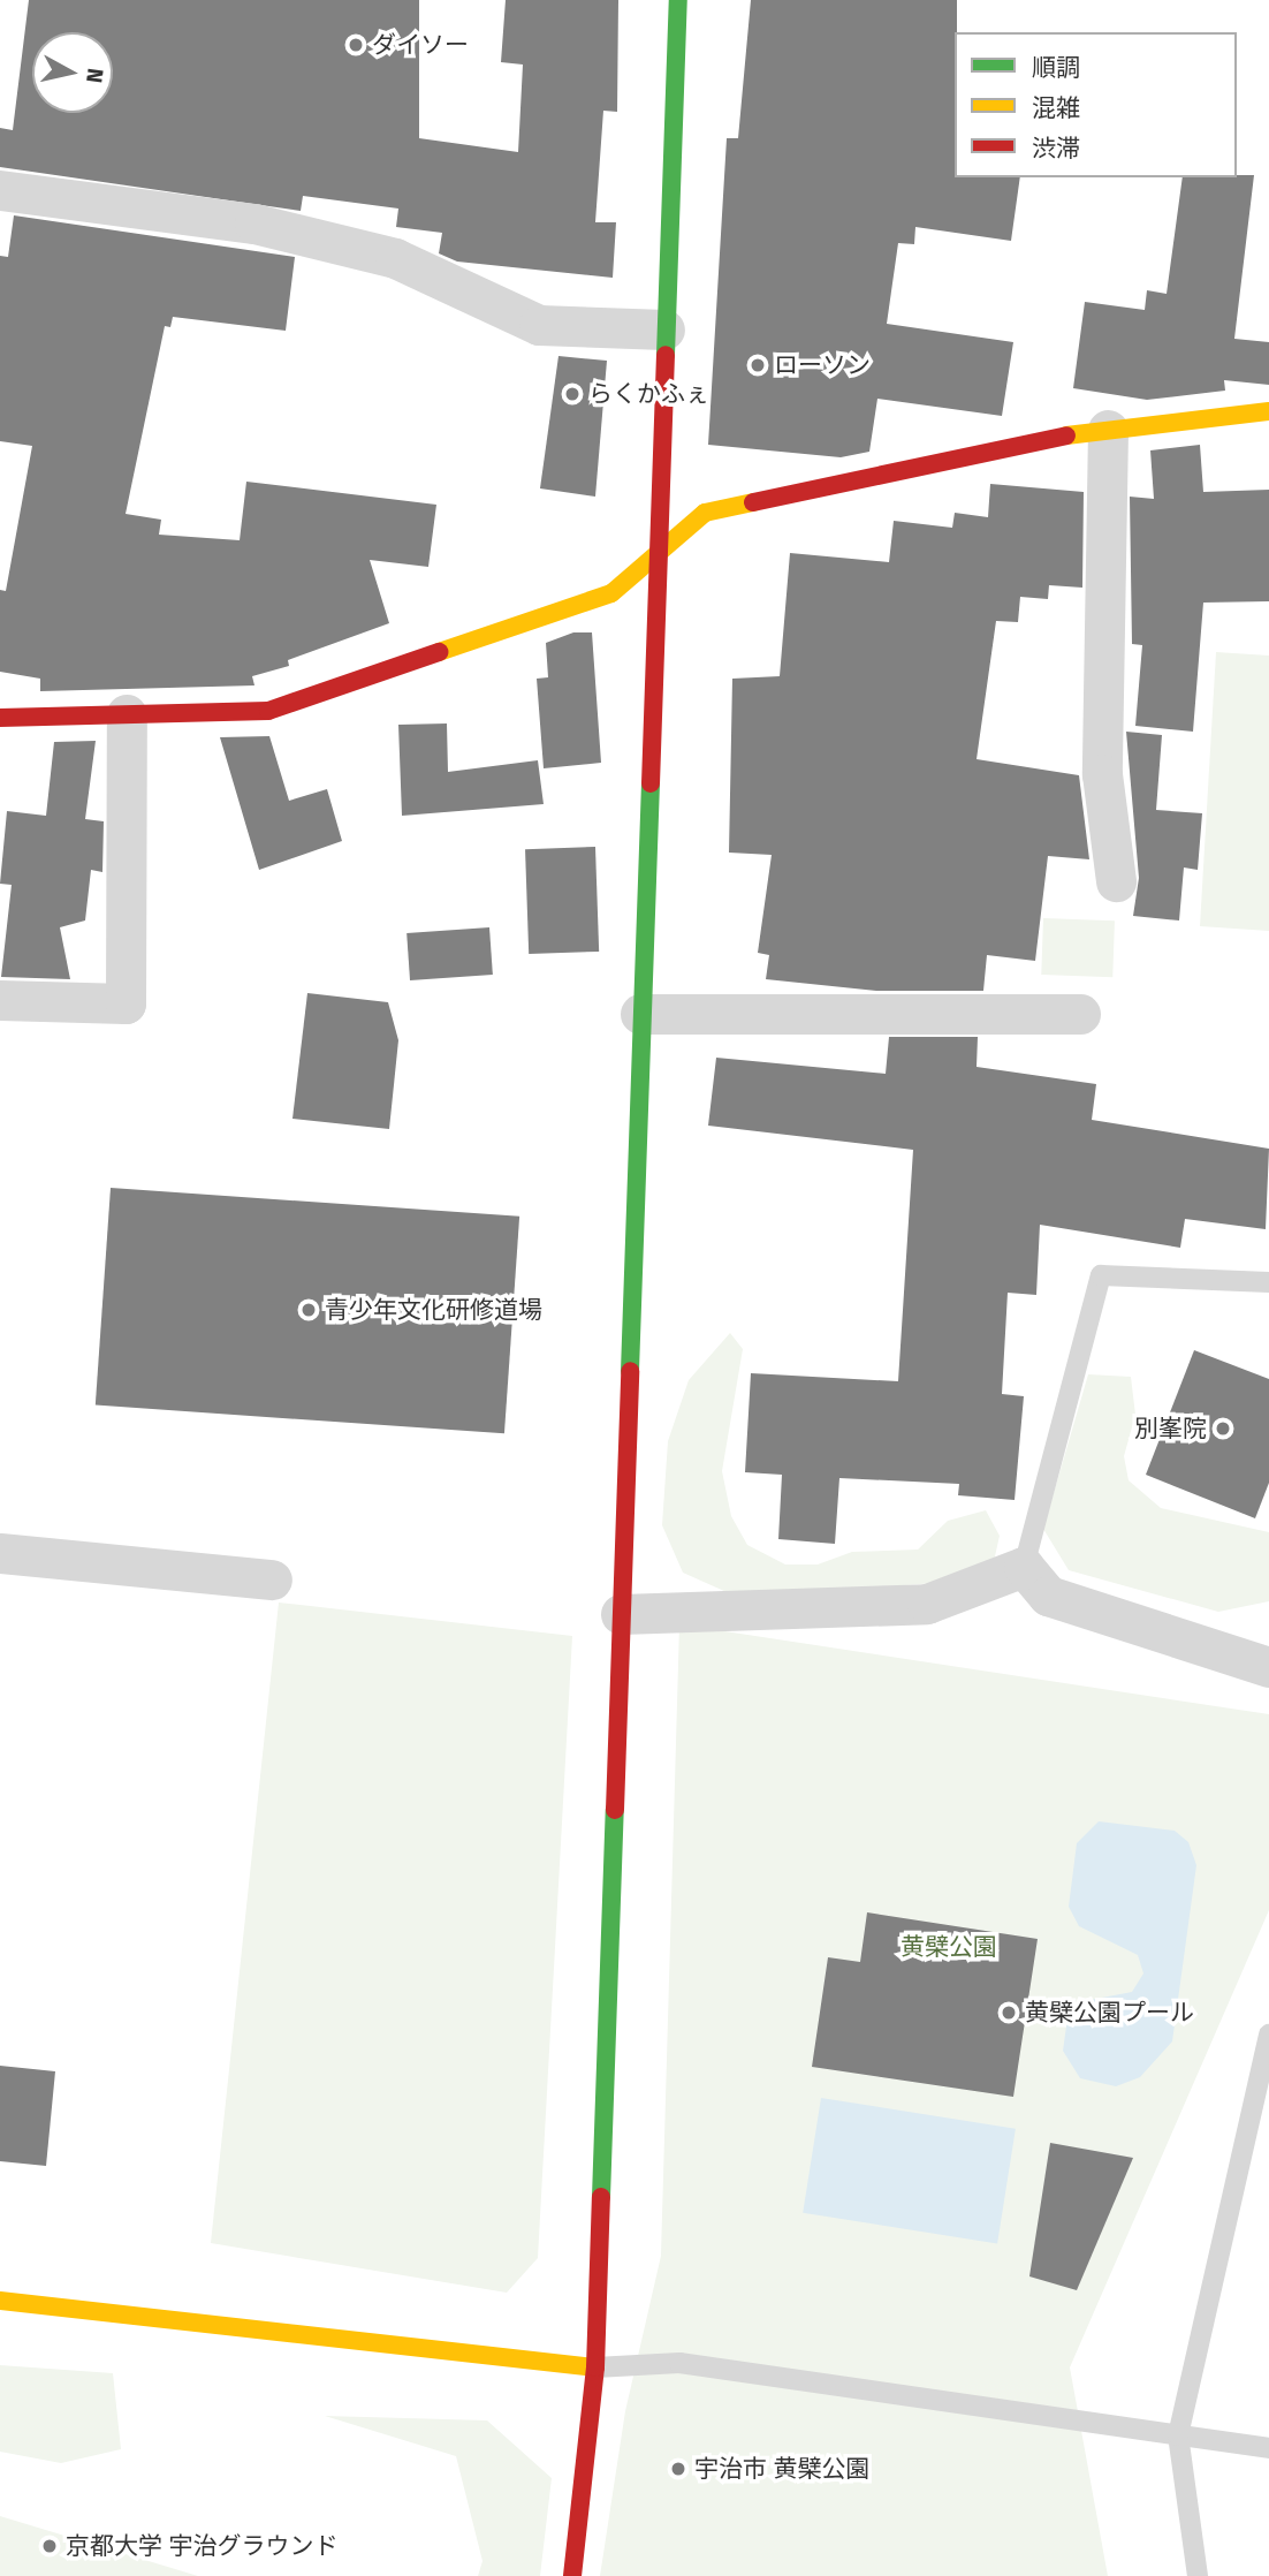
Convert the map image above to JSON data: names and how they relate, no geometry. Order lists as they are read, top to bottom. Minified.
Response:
{"parks":["黄檗公園"],"places":["ダイソー","ローソン","らくかふぇ","青少年文化研修道場","別峯院","黄檗公園プール","宇治市 黄檗公園","京都大学 宇治グラウンド"],"legend":["順調","混雑","渋滞"],"north":"right"}
